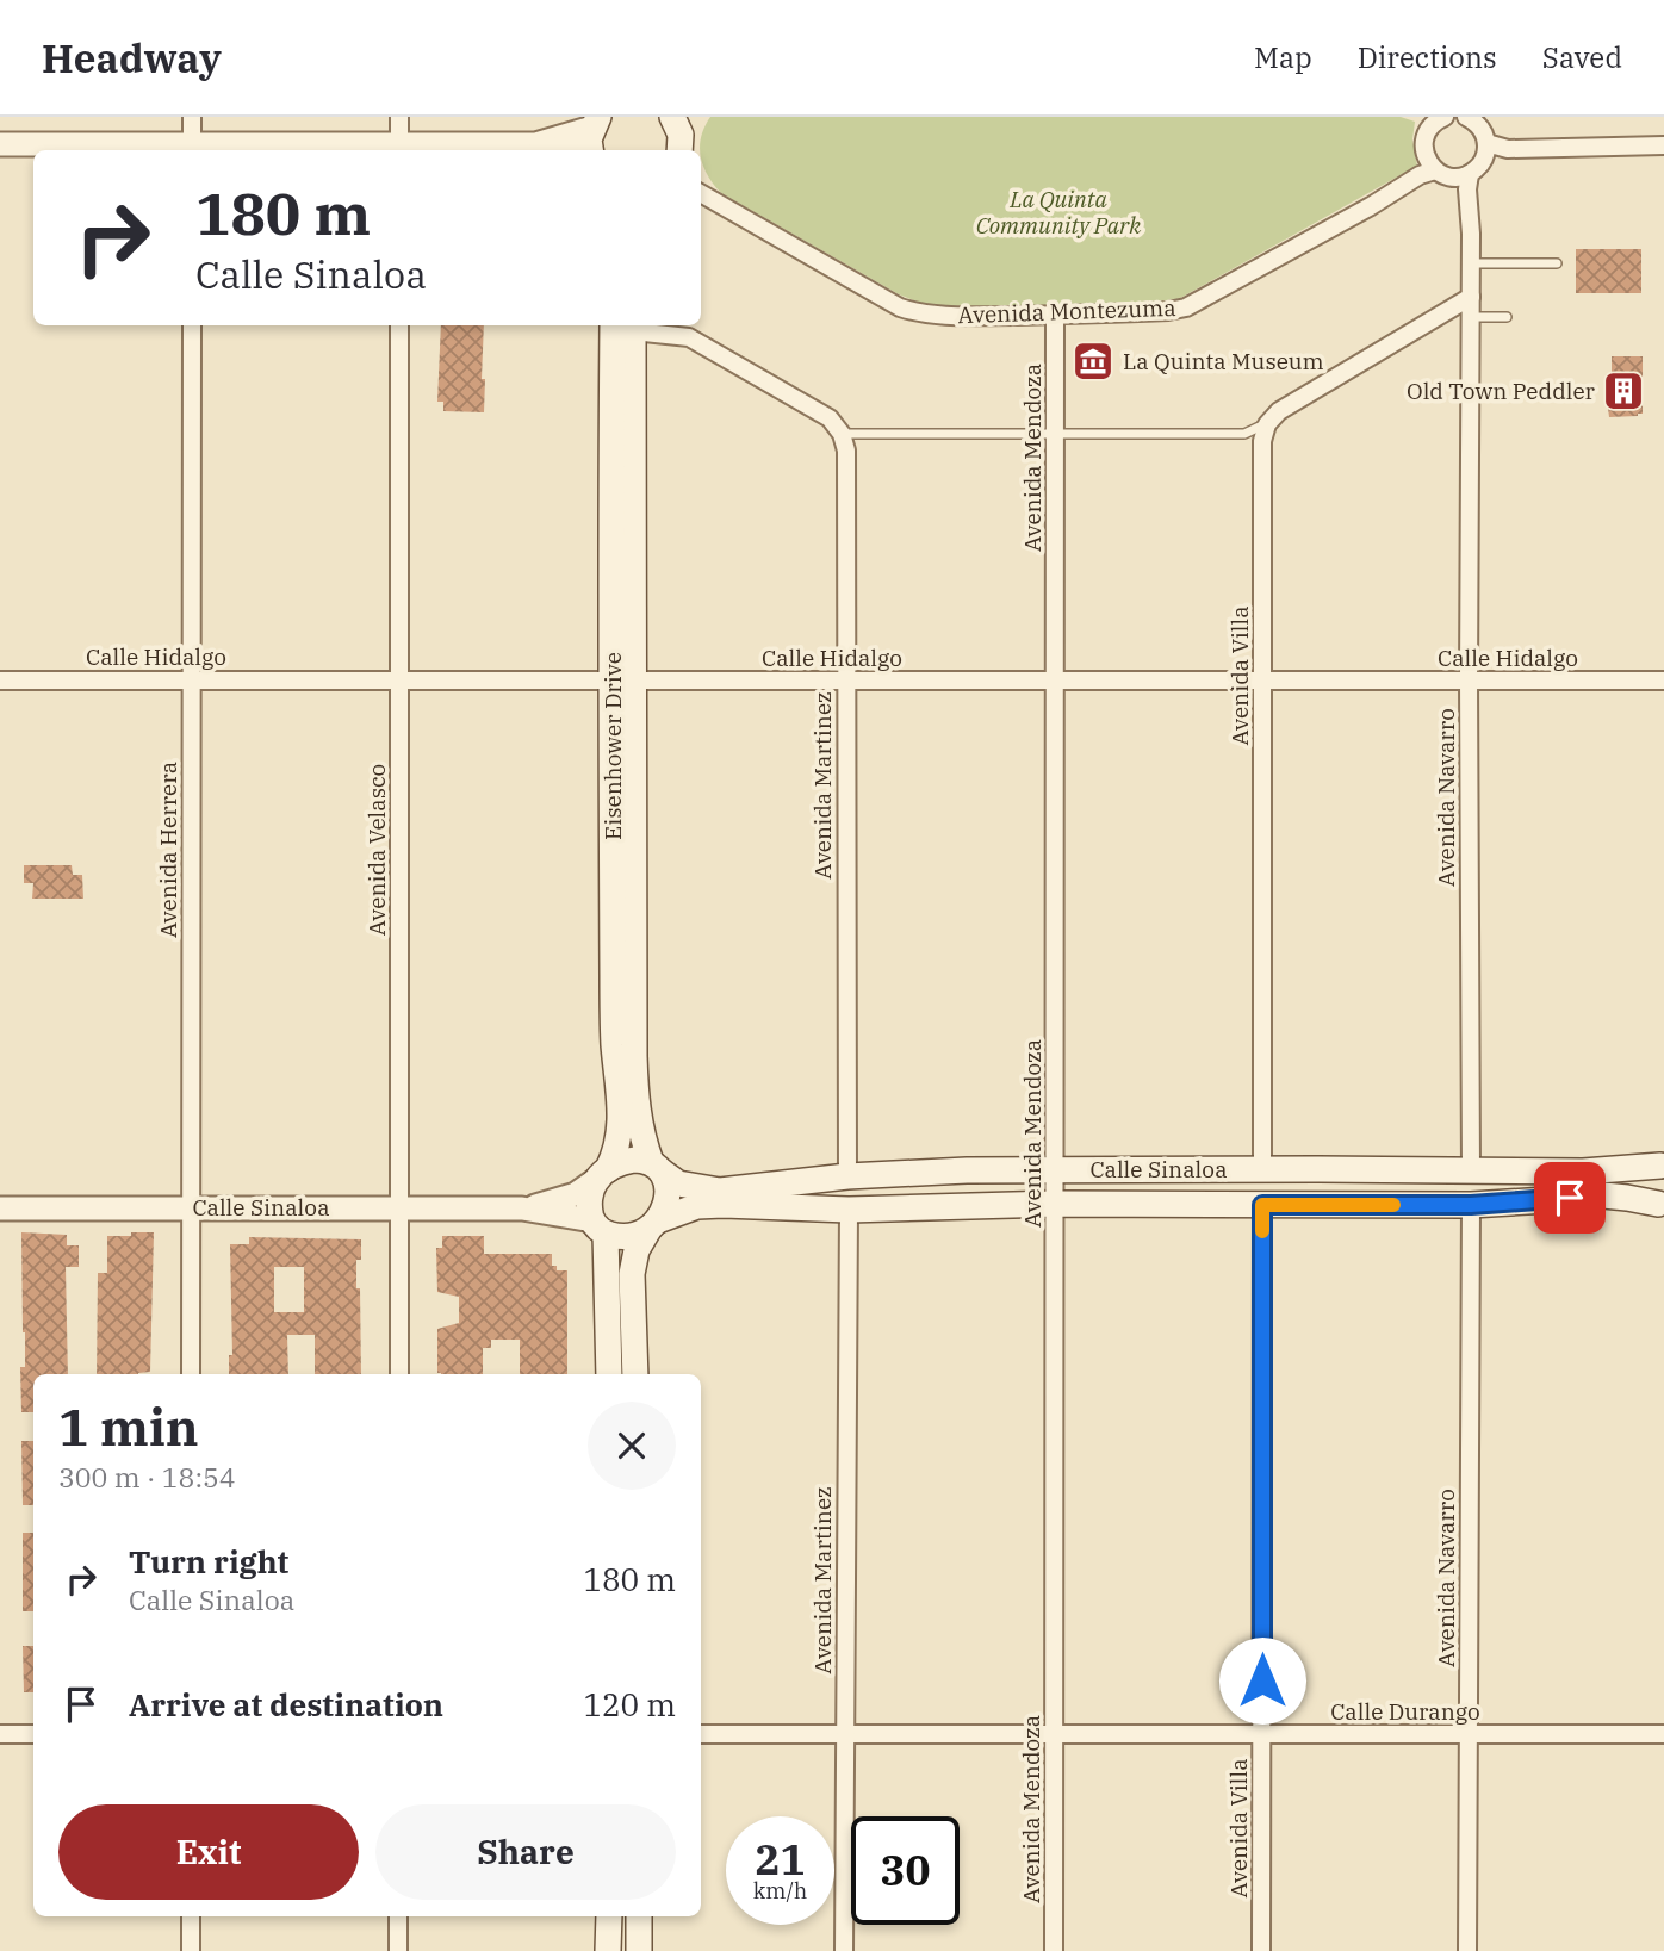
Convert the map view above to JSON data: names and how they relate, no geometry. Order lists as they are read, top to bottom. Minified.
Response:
{"streets":{"main road":["Eisenhower Drive","Calle Sinaloa"],"street":["Avenida Montezuma","Avenida Mendoza","Calle Hidalgo","Avenida Villa","Avenida Martinez","Avenida Navarro","Avenida Herrera","Avenida Velasco","Calle Durango"]},"crossings":[["Avenida Montezuma","Avenida Mendoza"],["Avenida Mendoza","Calle Hidalgo"],["Avenida Mendoza","Calle Sinaloa"],["Avenida Mendoza","Calle Durango"],["Calle Hidalgo","Avenida Villa"],["Calle Hidalgo","Eisenhower Drive"],["Calle Hidalgo","Avenida Martinez"],["Calle Hidalgo","Avenida Navarro"],["Calle Hidalgo","Avenida Herrera"],["Calle Hidalgo","Avenida Velasco"],["Avenida Villa","Calle Sinaloa"],["Avenida Villa","Calle Durango"],["Eisenhower Drive","Calle Sinaloa"],["Avenida Martinez","Calle Sinaloa"],["Avenida Martinez","Calle Durango"],["Avenida Navarro","Calle Sinaloa"],["Avenida Navarro","Calle Durango"],["Avenida Herrera","Calle Sinaloa"],["Avenida Velasco","Calle Sinaloa"]],"parks":["La Quinta Community Park"],"places":{"museum":["La Quinta Museum"],"building":["Old Town Peddler"]},"page":{"header":"Headway","nav":["Map","Directions","Saved"],"turn":["180 m","Calle Sinaloa"],"heading":["1 min","300 m · 18:54"],"list":[{"name":"Turn right","note":"Calle Sinaloa","value":"180 m"},{"name":"Arrive at destination","value":"120 m"}],"buttons":["Exit","Share"],"speed":"21 km/h","limit":"30"}}
